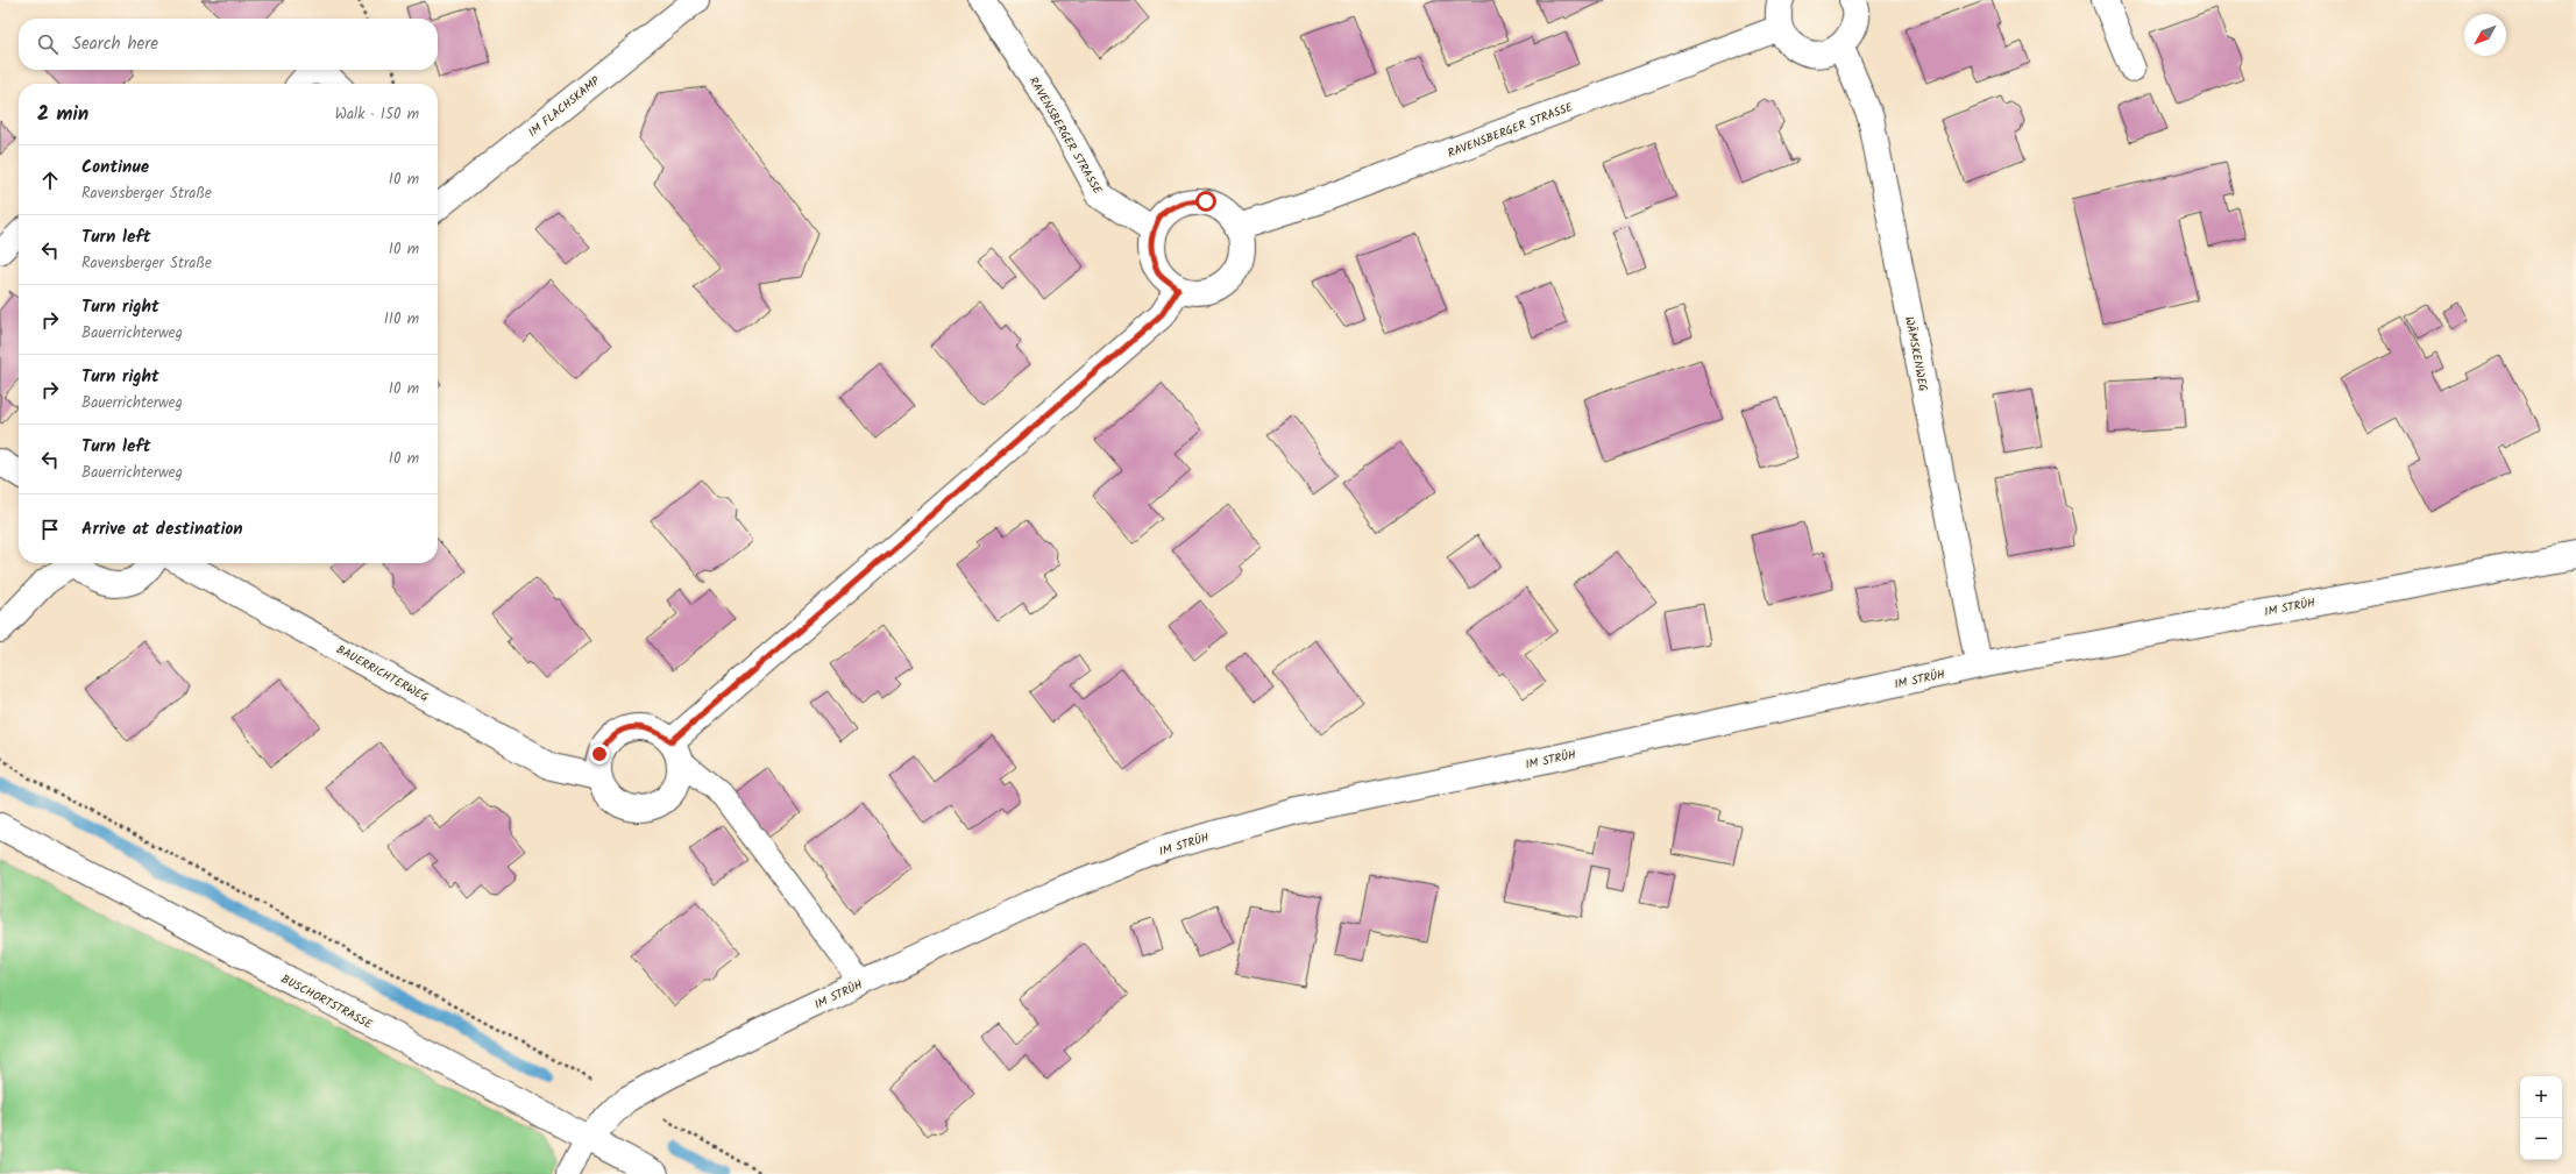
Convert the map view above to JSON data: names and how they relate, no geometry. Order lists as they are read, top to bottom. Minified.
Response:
{"streets":{"street":["IM FLACHSKAMP","RAVENSBERGER STRASSE","WÄMSKENWEG","IM STRÜH","BAUERRICHTERWEG","BUSCHORTSTRASSE"]},"crossings":[["WÄMSKENWEG","IM STRÜH"],["IM STRÜH","BUSCHORTSTRASSE"]],"north":"bottom left","page":{"search":"Search here","heading":["2 min","Walk · 150 m"],"list":[["Continue","Ravensberger Straße","10 m"],["Turn left","Ravensberger Straße","10 m"],["Turn right","Bauerrichterweg","110 m"],["Turn right","Bauerrichterweg","10 m"],["Turn left","Bauerrichterweg","10 m"],"Arrive at destination"],"map_buttons":["+","−"]}}
